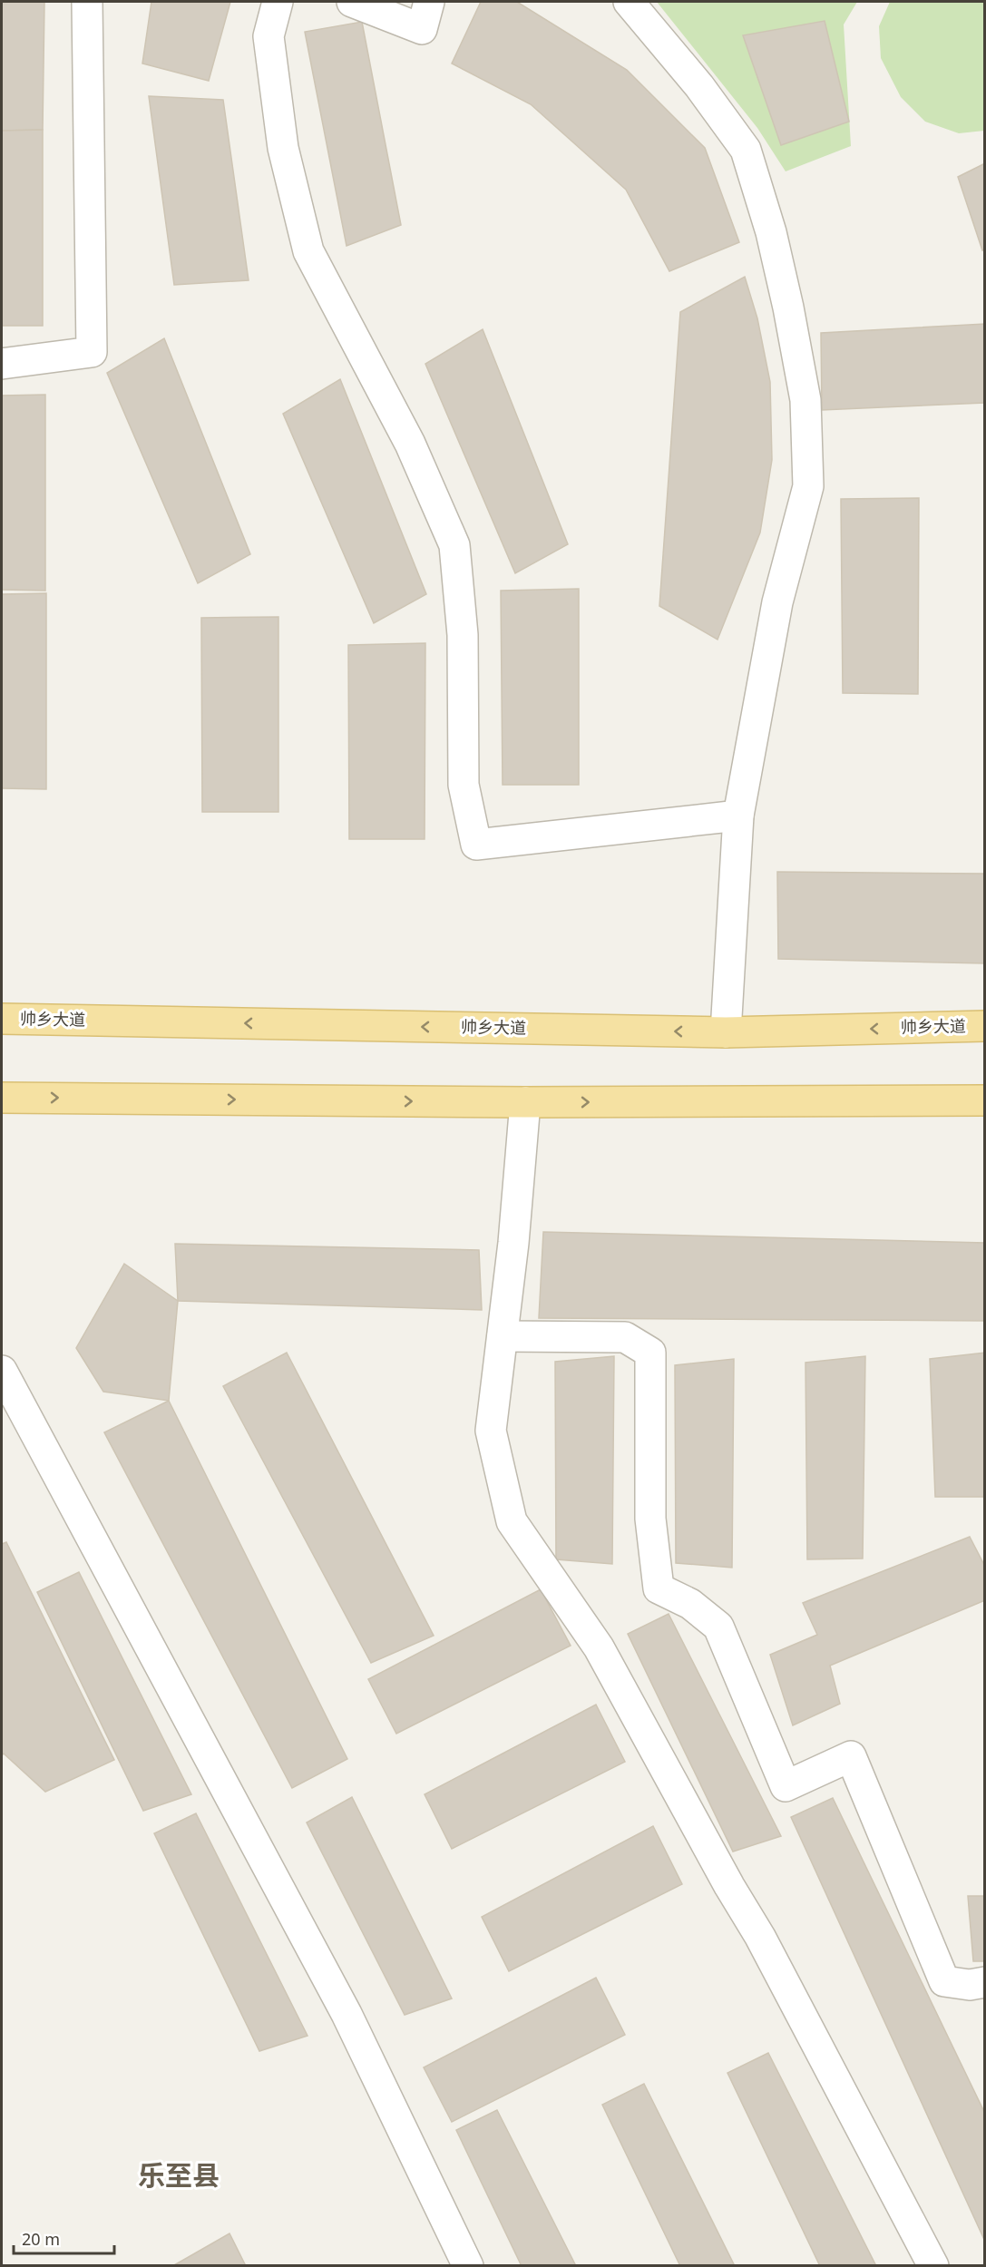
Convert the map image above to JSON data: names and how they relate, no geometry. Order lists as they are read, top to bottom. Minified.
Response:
{"streets":{"main road":["帅乡大道"]},"districts":["乐至县"],"scale_bar":"20 m"}
